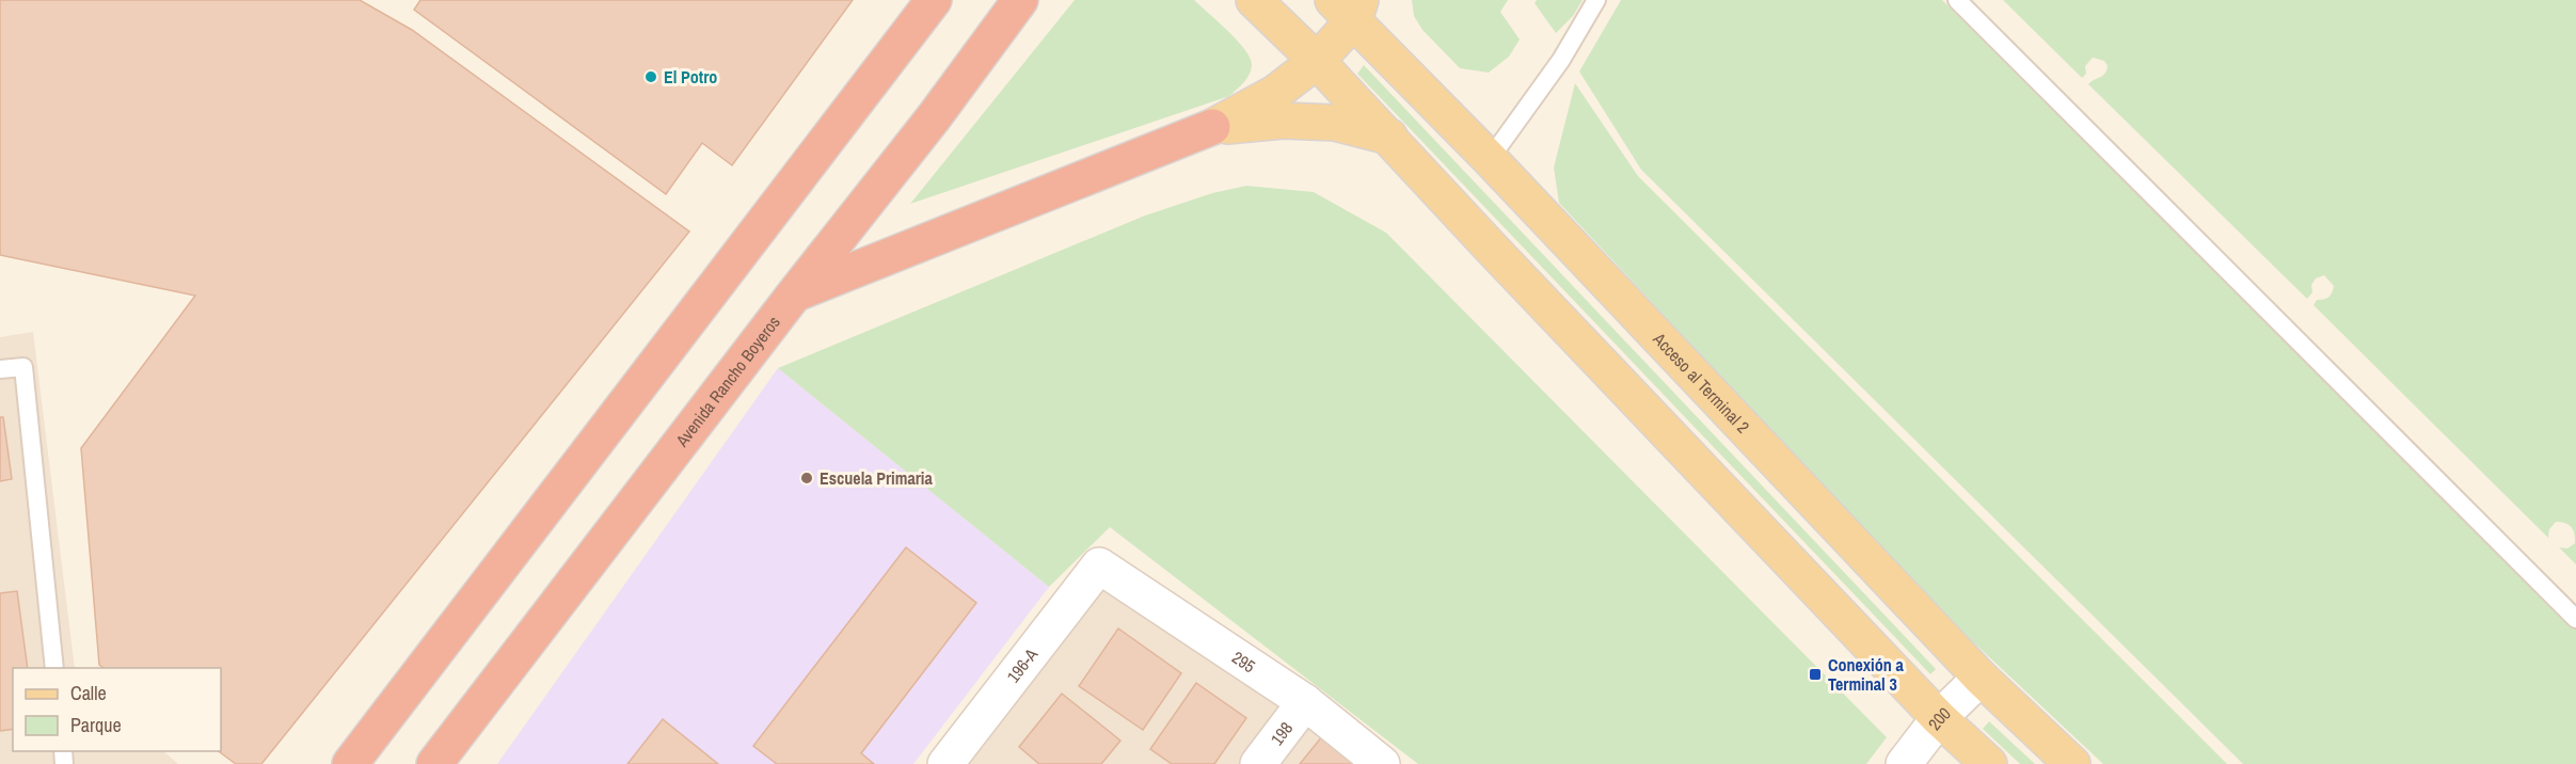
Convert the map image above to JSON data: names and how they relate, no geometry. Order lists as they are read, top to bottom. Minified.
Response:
{"streets":{"highway":["Avenida Rancho Boyeros"],"main road":["Acceso al Terminal 2"],"street":["295","196-A","200","198"]},"crossings":[["Acceso al Terminal 2","200"],["295","196-A"],["295","198"]],"places":{"other":["El Potro","Escuela Primaria"],"transit":["Conexión a Terminal 3"]},"legend":["Calle","Parque"]}
